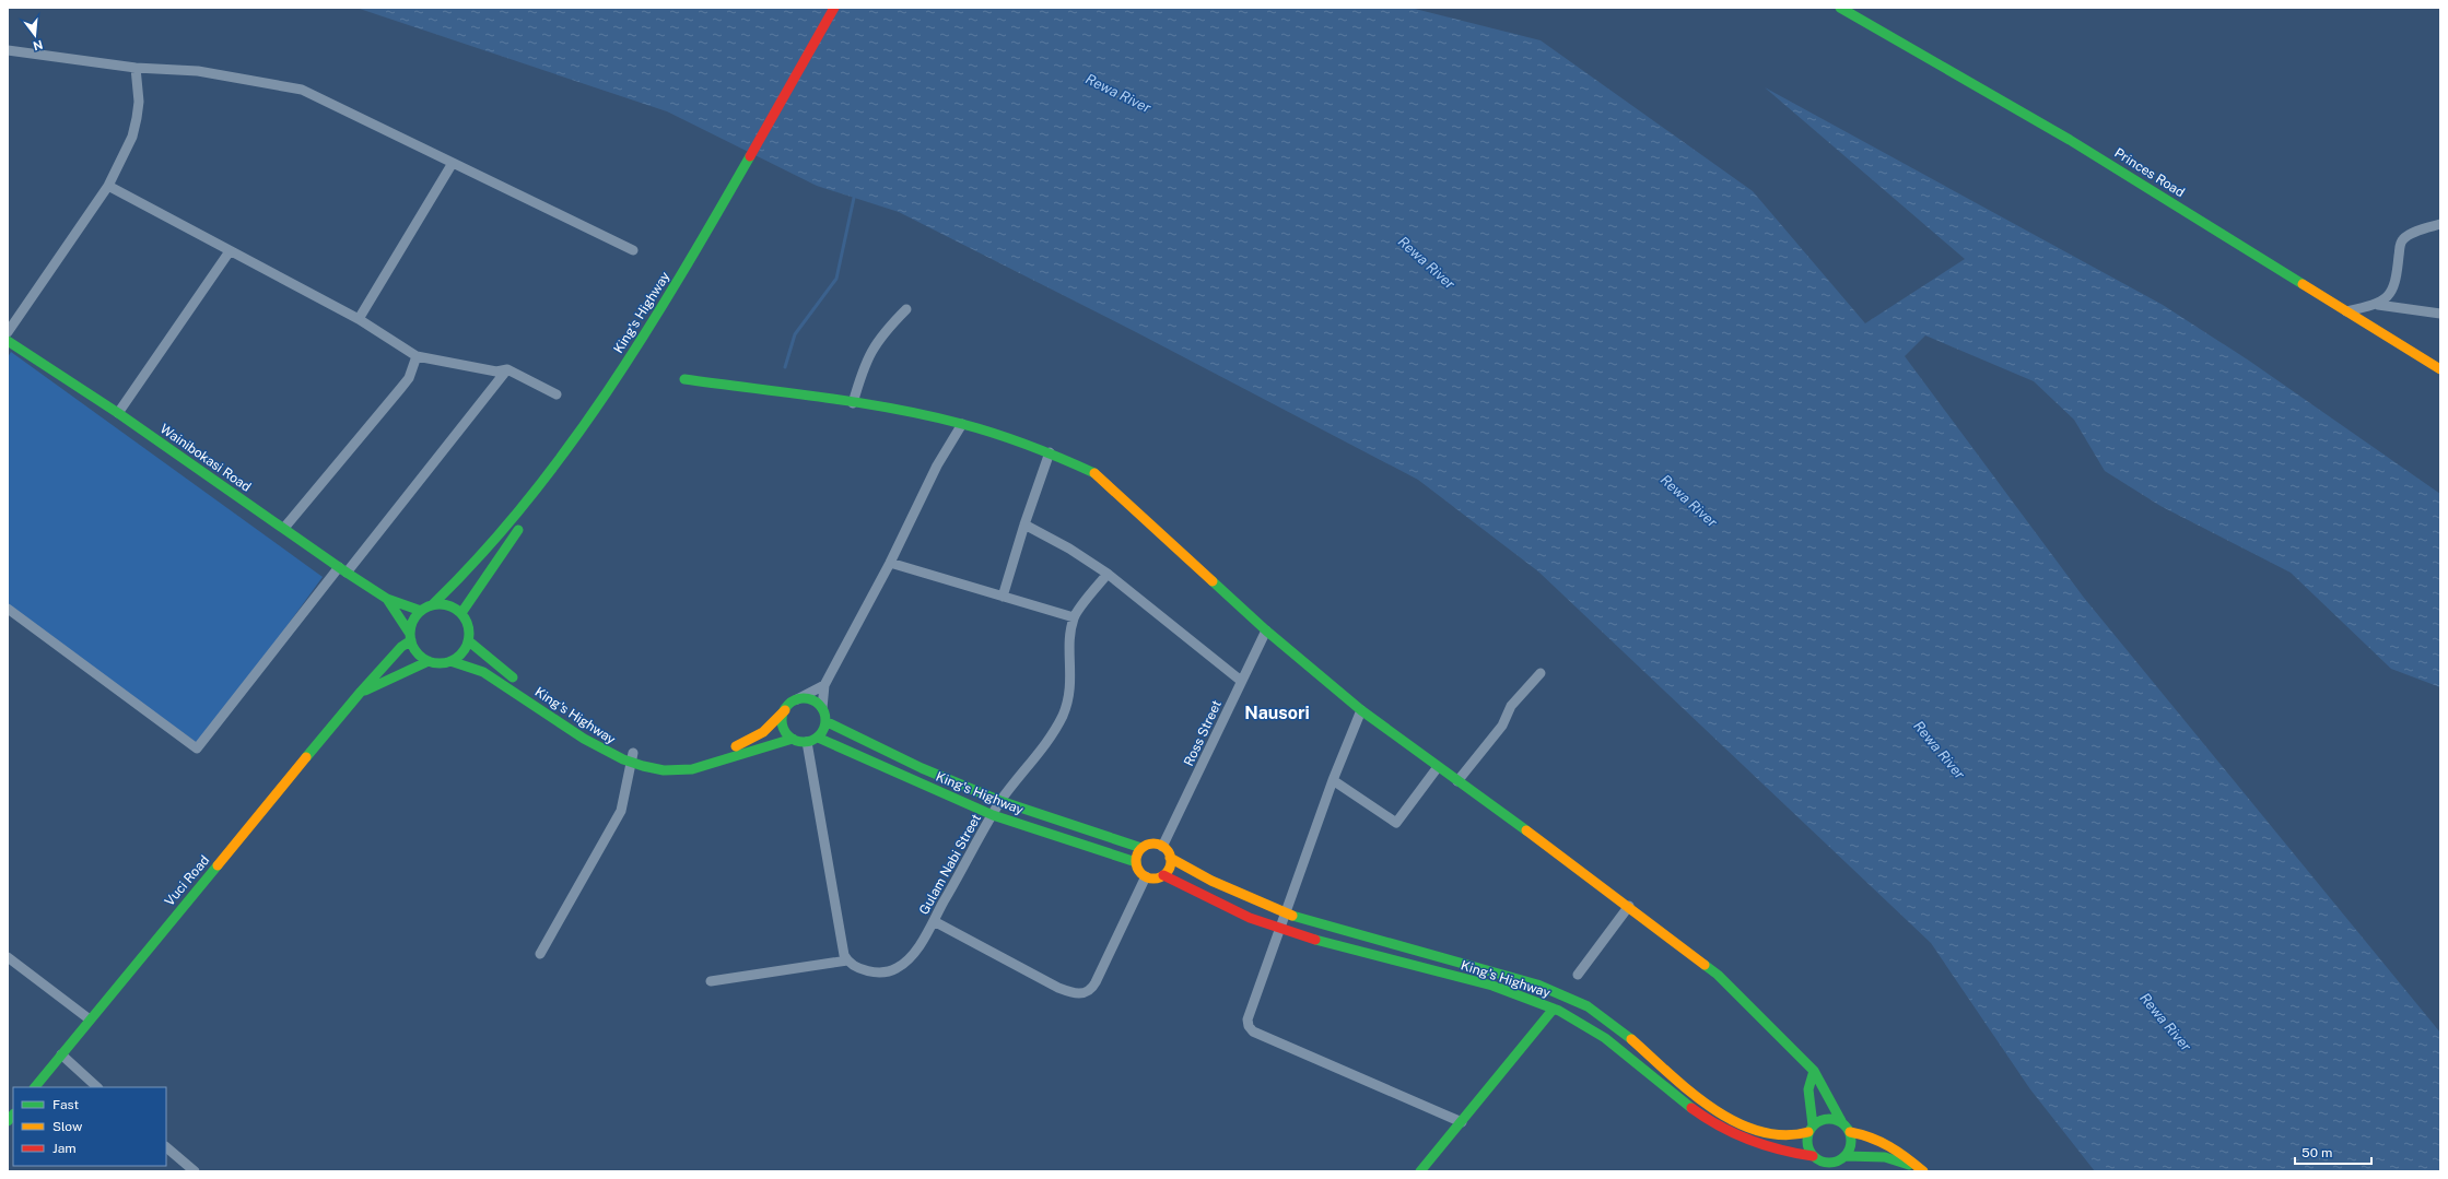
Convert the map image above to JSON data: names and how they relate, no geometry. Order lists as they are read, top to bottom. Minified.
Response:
{"streets":{"main road":["Princes Road","King's Highway","Wainibokasi Road","Vuci Road"],"street":["Ross Street","Gulam Nabi Street"]},"crossings":[["King's Highway","Wainibokasi Road"],["King's Highway","Ross Street"],["King's Highway","Gulam Nabi Street"],["King's Highway","Vuci Road"],["Wainibokasi Road","Vuci Road"]],"districts":["Nausori"],"water":["Rewa River"],"legend":["Fast","Slow","Jam"],"scale_bar":"50 m","north":"bottom"}
